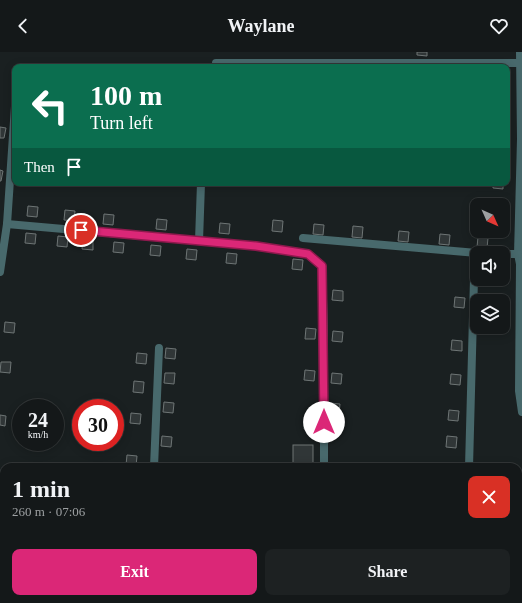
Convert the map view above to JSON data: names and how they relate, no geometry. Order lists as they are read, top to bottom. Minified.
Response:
{"north":"bottom right","page":{"header":"Waylane","turn":["100 m","Turn left"],"then":"Then","speed":"24 km/h","limit":"30","heading":["1 min","260 m · 07:06"],"buttons":["Exit","Share"]}}
